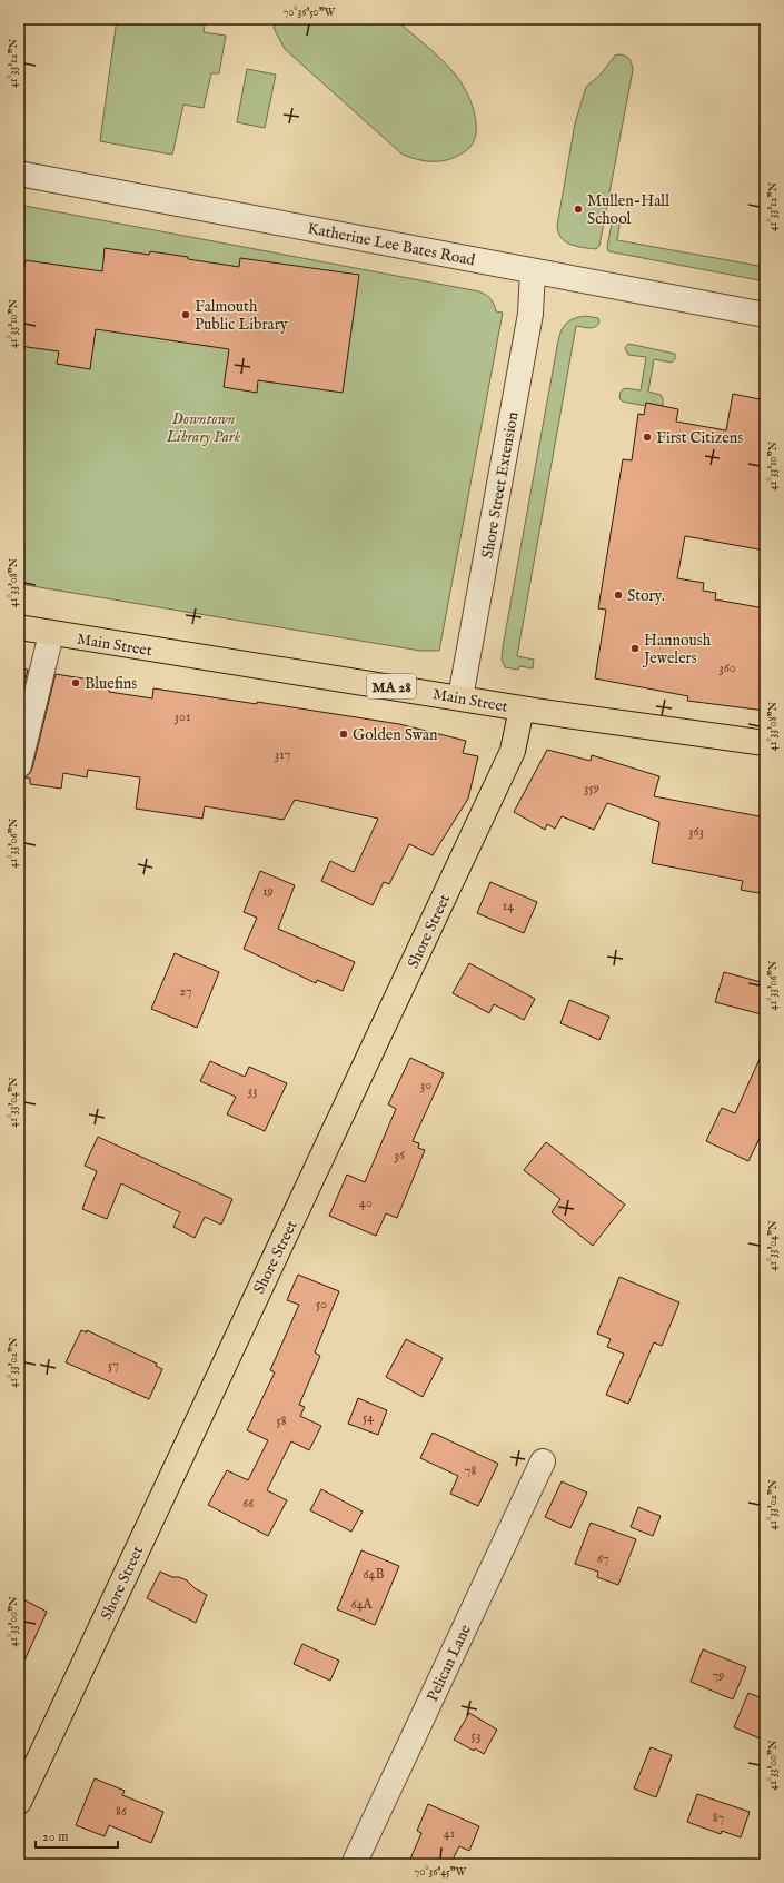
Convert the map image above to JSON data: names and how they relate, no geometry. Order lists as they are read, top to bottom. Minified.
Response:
{"streets":{"main road":["Main Street","MA 28","Shore Street"],"street":["Katherine Lee Bates Road","Shore Street Extension","Pelican Lane"]},"crossings":[["Katherine Lee Bates Road","Shore Street Extension"],["Shore Street Extension","Main Street"],["Main Street","Shore Street"]],"parks":["Downtown Library Park"],"places":["Mullen-Hall School","Falmouth Public Library","First Citizens","Story.","Hannoush Jewelers","Bluefins","Golden Swan"],"house_numbers":["360","301","317","359","363","19","14","27","30","33","36","40","50","57","54","58","78","66","67","64B","64A","79","53","86","87","41"],"scale_bar":"20 m","coordinates":["70°36'50\"W","41°33'12\"N","41°33'10\"N","41°33'08\"N","41°33'06\"N","41°33'04\"N","41°33'02\"N","41°33'00\"N","70°36'45\"W"]}
